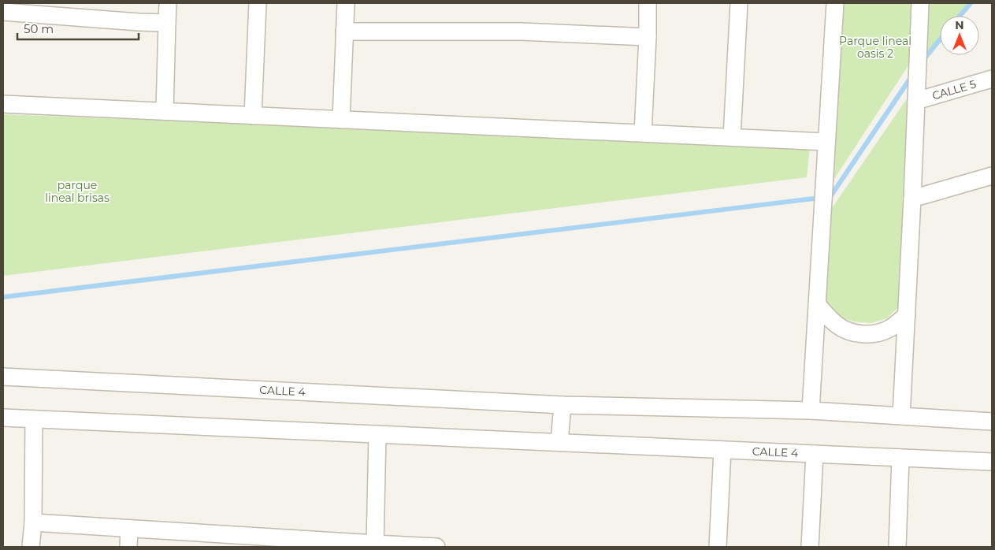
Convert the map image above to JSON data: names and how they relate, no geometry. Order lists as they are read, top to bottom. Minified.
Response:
{"streets":{"street":["CALLE 5","CALLE 4"]},"parks":["Parque lineal oasis 2","parque lineal brisas"],"scale_bar":"50 m","north":"top"}
